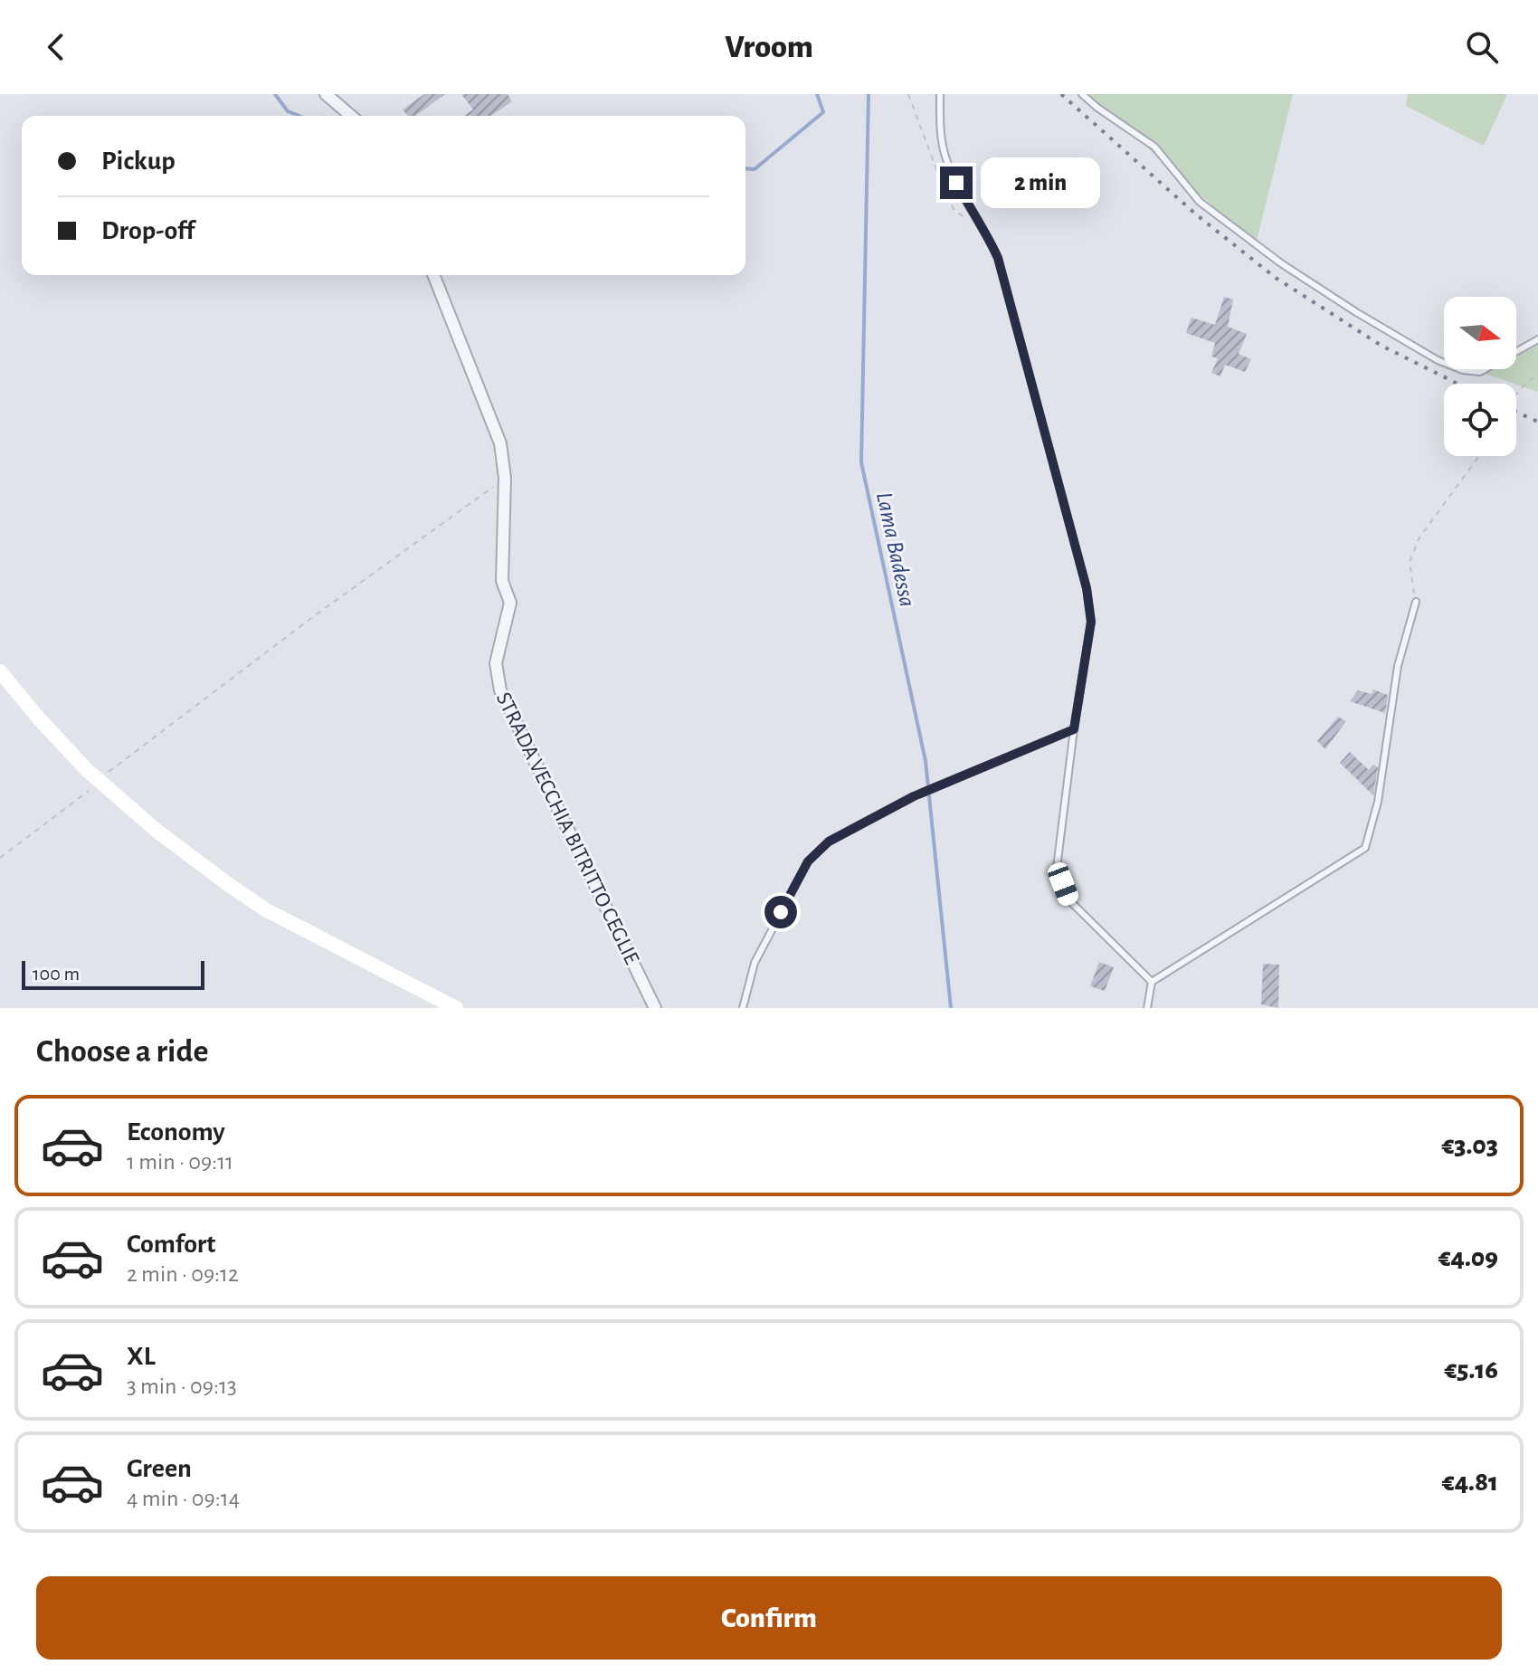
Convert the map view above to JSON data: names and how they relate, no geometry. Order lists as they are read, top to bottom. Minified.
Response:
{"streets":{"street":["STRADA VECCHIA BITRITTO CEGLIE"]},"water":["Lama Badessa"],"scale_bar":"100 m","north":"right","page":{"header":"Vroom","banner":["Pickup","Drop-off"],"bubble":"2 min","scale":"100 m","heading":"Choose a ride","list":[{"name":"Economy","note":"1 min · 09:11","value":"€3.03"},{"name":"Comfort","note":"2 min · 09:12","value":"€4.09"},{"name":"XL","note":"3 min · 09:13","value":"€5.16"},{"name":"Green","note":"4 min · 09:14","value":"€4.81"}],"buttons":"Confirm"}}
